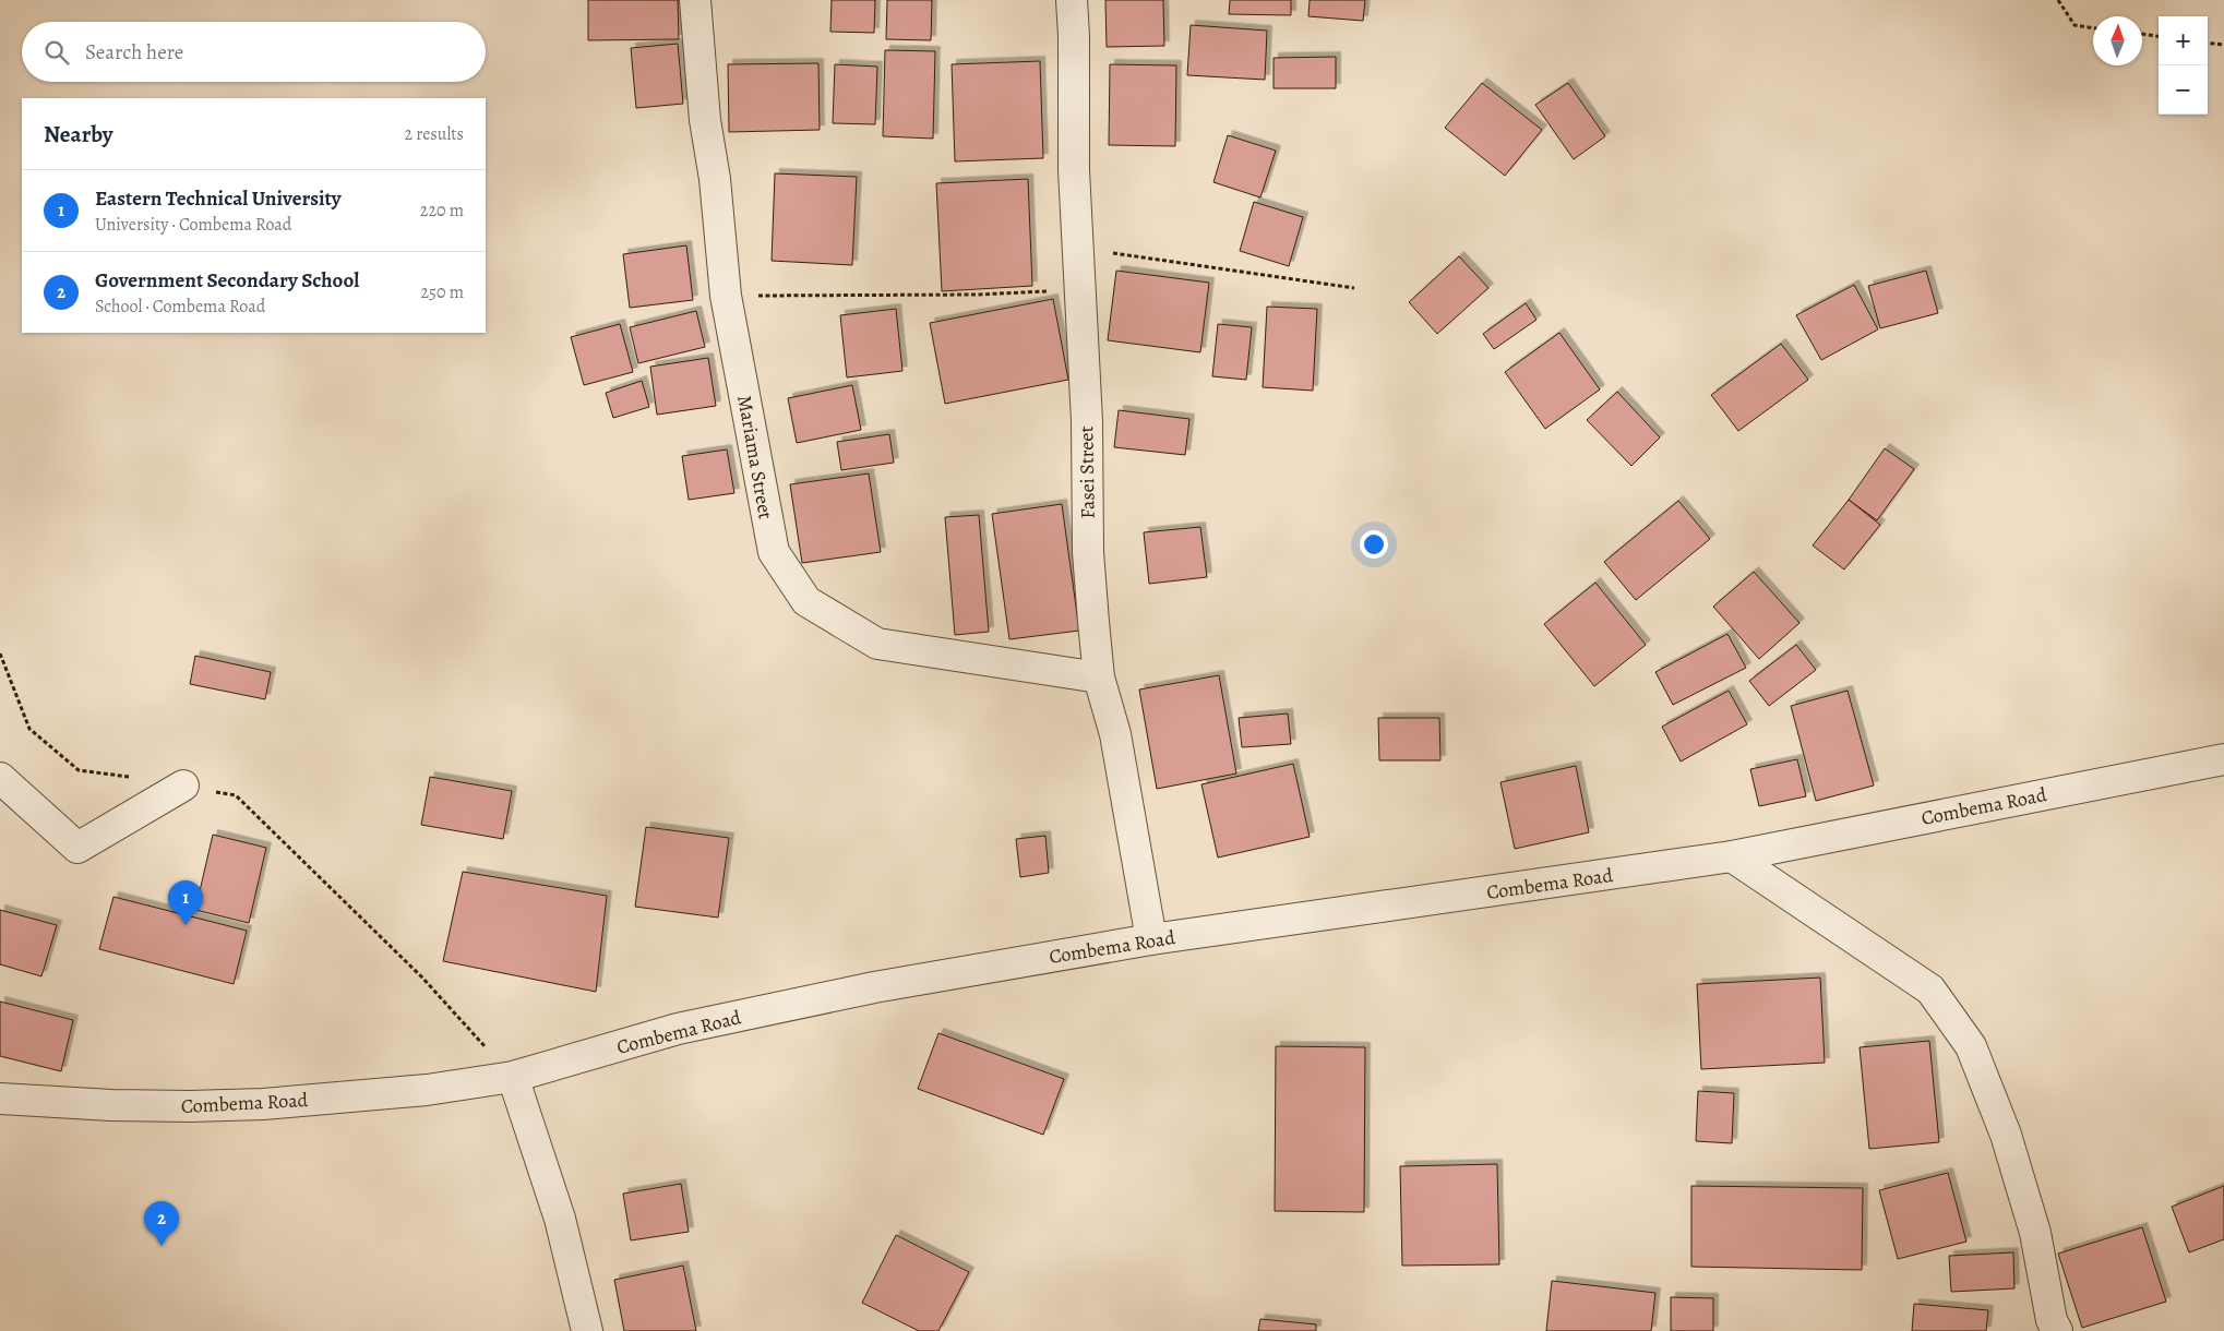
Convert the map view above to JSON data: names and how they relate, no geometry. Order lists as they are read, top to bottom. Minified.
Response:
{"streets":{"street":["Mariama Street","Fasei Street","Combema Road"]},"crossings":[["Mariama Street","Fasei Street"],["Fasei Street","Combema Road"]],"north":"top","page":{"map_buttons":["+","−"],"search":"Search here","heading":["Nearby","2 results"],"list":[{"mark":"1","name":"Eastern Technical University","note":"University · Combema Road","value":"220 m"},{"mark":"2","name":"Government Secondary School","note":"School · Combema Road","value":"250 m"}],"pins":["1","2"]}}
